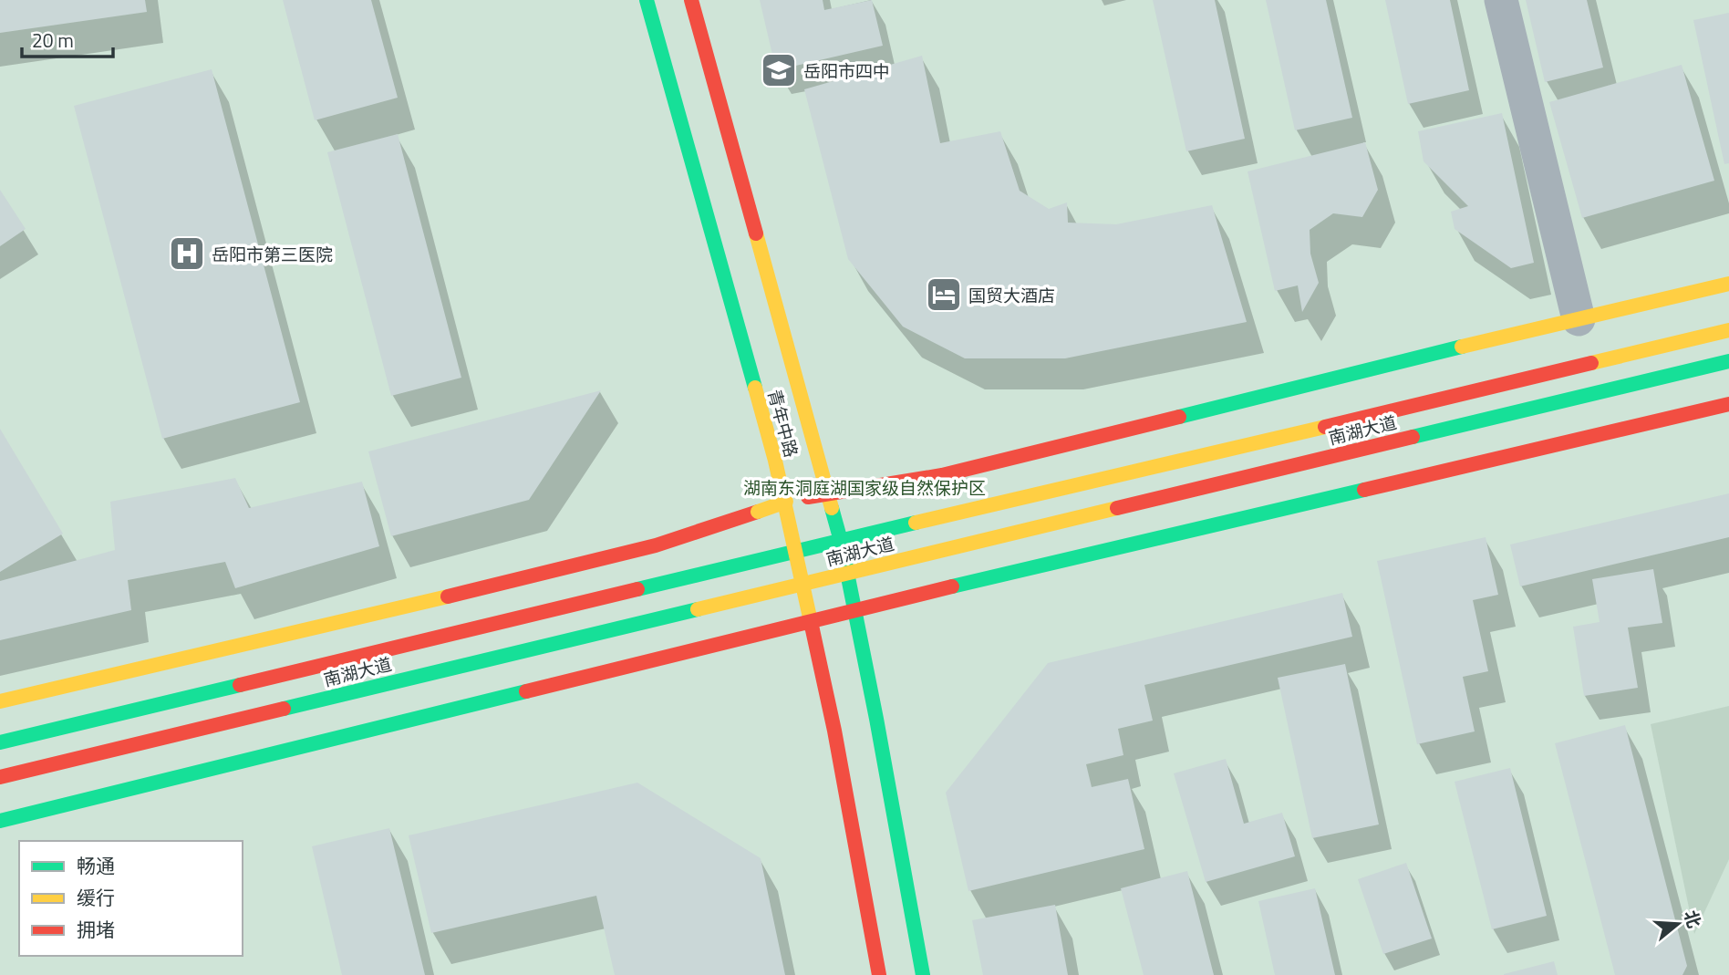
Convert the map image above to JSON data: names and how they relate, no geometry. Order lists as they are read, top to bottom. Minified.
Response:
{"streets":{"main road":["青年中路","南湖大道"]},"crossings":[["青年中路","南湖大道"]],"parks":["湖南东洞庭湖国家级自然保护区"],"places":{"school or university":["岳阳市四中"],"hospital":["岳阳市第三医院"],"hotel":["国贸大酒店"]},"legend":["畅通","缓行","拥堵"],"scale_bar":"20 m","north":"right"}
